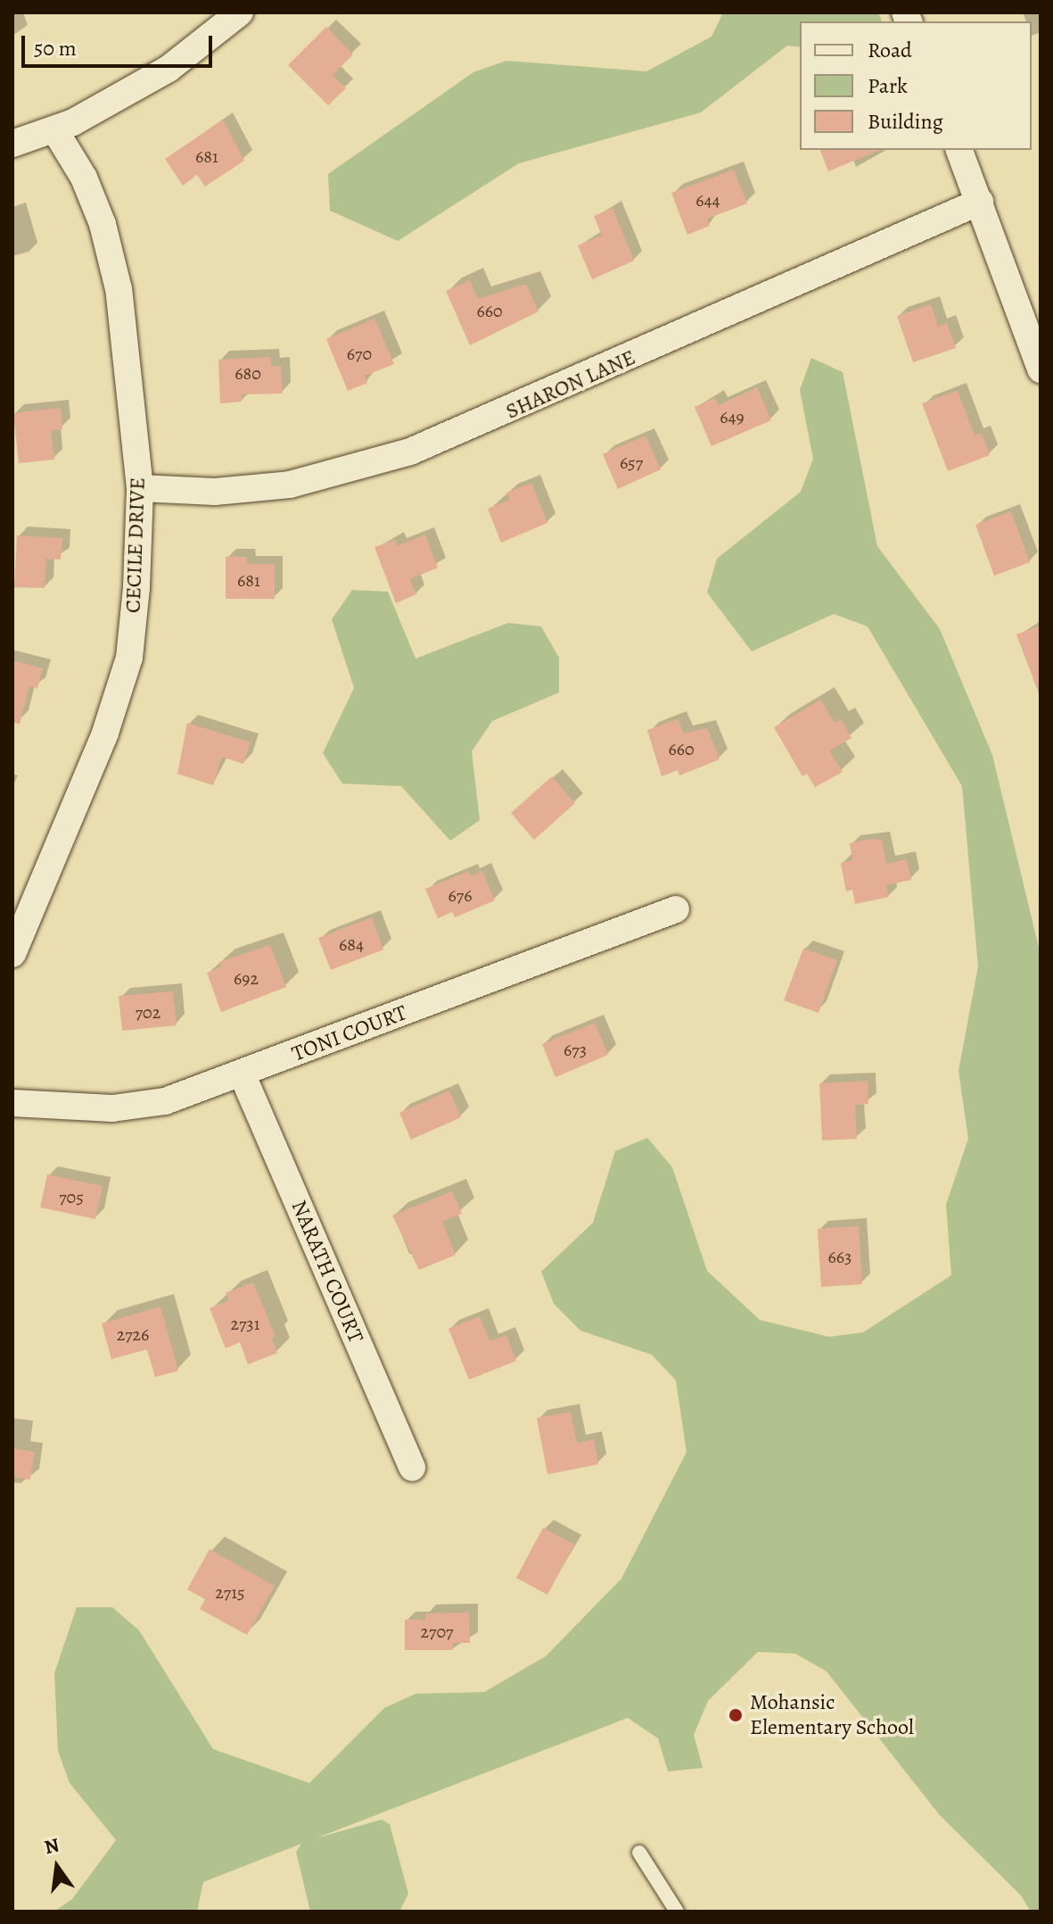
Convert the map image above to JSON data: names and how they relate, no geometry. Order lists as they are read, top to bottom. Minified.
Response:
{"streets":{"street":["SHARON LANE","CECILE DRIVE","TONI COURT","NARATH COURT"]},"crossings":[["SHARON LANE","CECILE DRIVE"],["TONI COURT","NARATH COURT"]],"places":["Mohansic Elementary School"],"house_numbers":["681","644","660","670","680","649","657","681","660","676","684","692","702","673","705","663","2731","2726","2715","2707"],"legend":["Road","Park","Building"],"scale_bar":"50 m","north":"top"}
